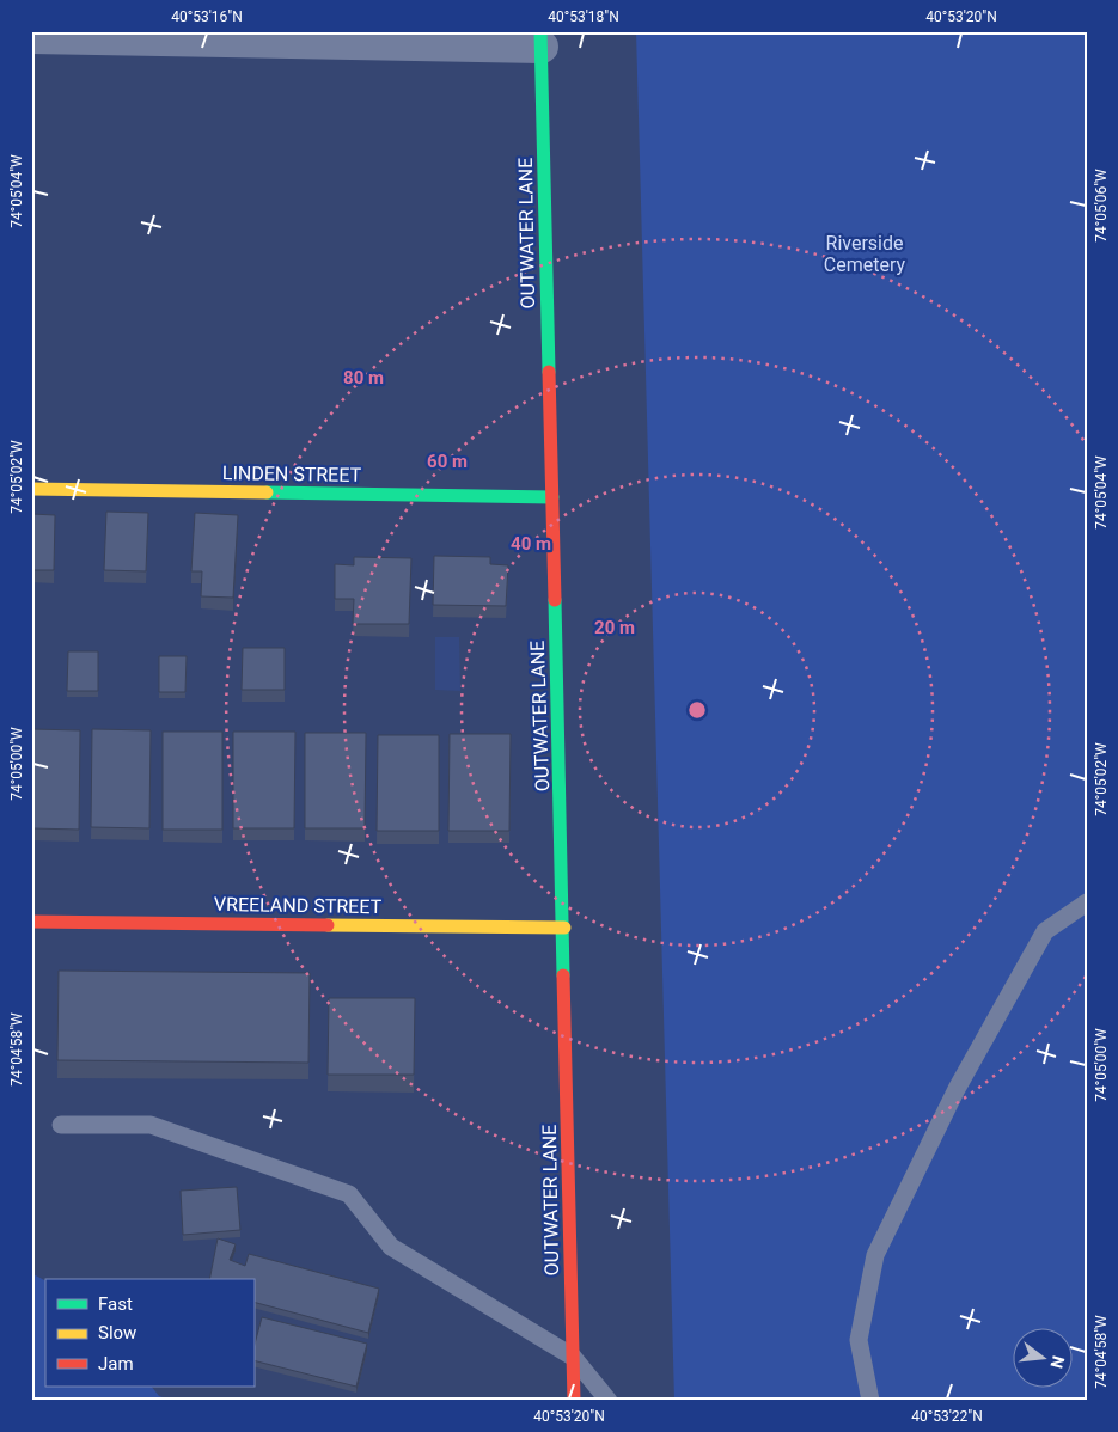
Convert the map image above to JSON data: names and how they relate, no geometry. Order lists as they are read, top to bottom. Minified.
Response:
{"streets":{"street":["OUTWATER LANE","LINDEN STREET","VREELAND STREET"]},"crossings":[["OUTWATER LANE","LINDEN STREET"],["OUTWATER LANE","VREELAND STREET"]],"parks":["Riverside Cemetery"],"legend":["Fast","Slow","Jam"],"north":"right","coordinates":["40°53'16\"N","40°53'18\"N","40°53'20\"N","74°05'04\"W","74°05'06\"W","74°05'02\"W","74°05'00\"W","74°04'58\"W","40°53'22\"N"],"rings":["80 m","60 m","40 m","20 m"]}
